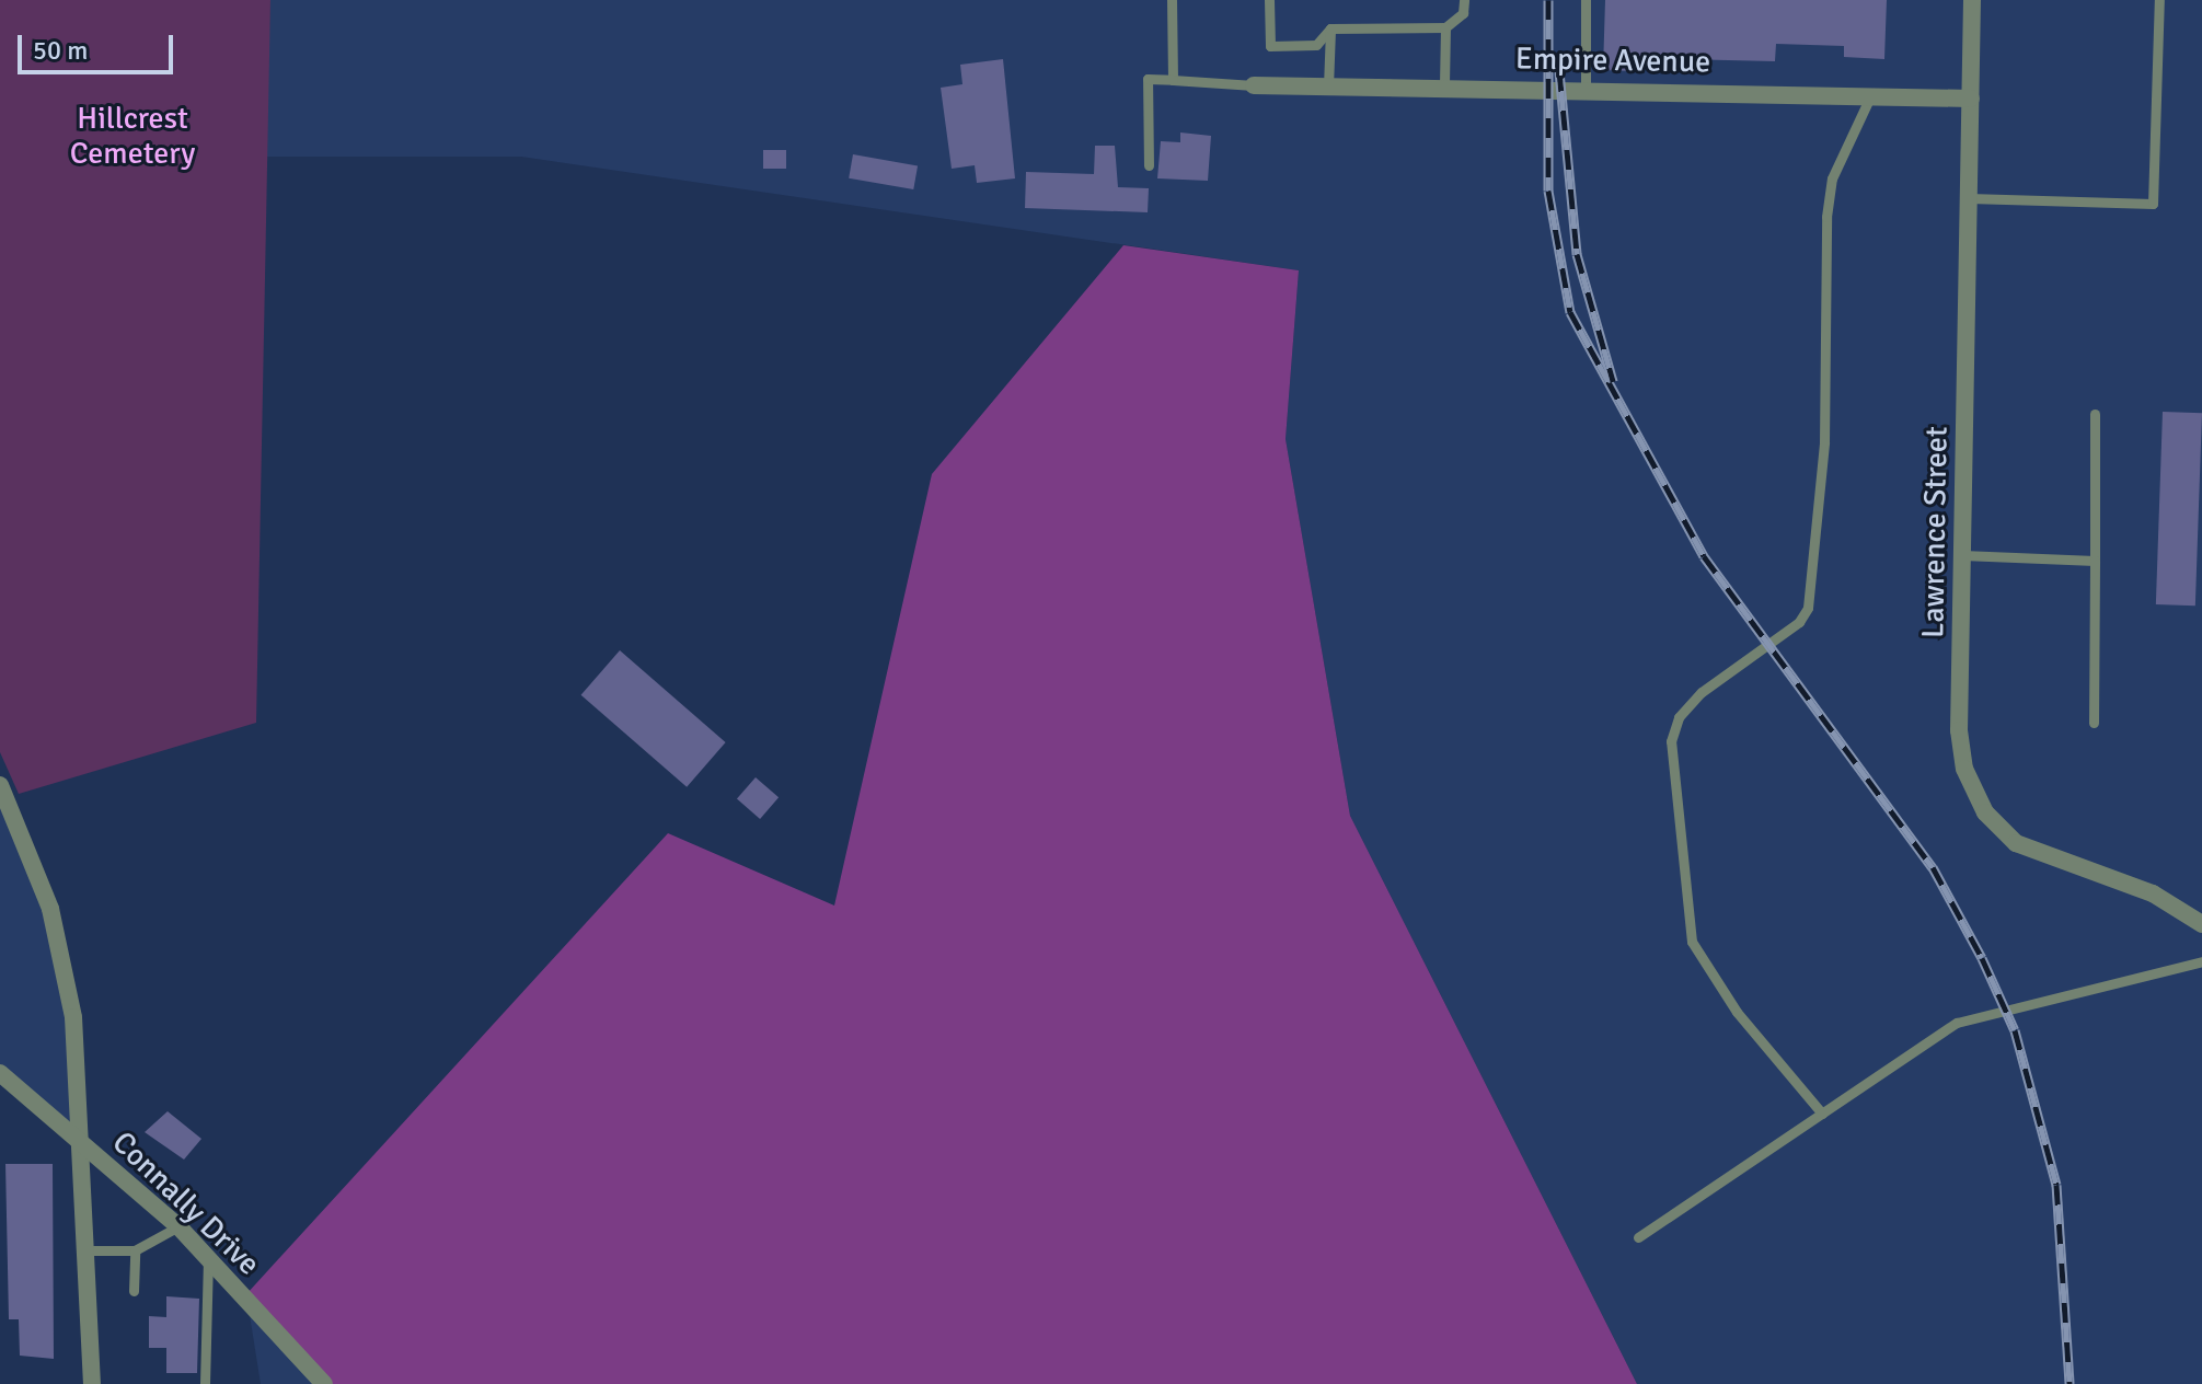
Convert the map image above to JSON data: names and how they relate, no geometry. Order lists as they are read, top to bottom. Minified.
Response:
{"streets":{"street":["Empire Avenue","Lawrence Street","Connally Drive"]},"crossings":[["Empire Avenue","Lawrence Street"]],"parks":["Hillcrest Cemetery"],"scale_bar":"50 m"}
